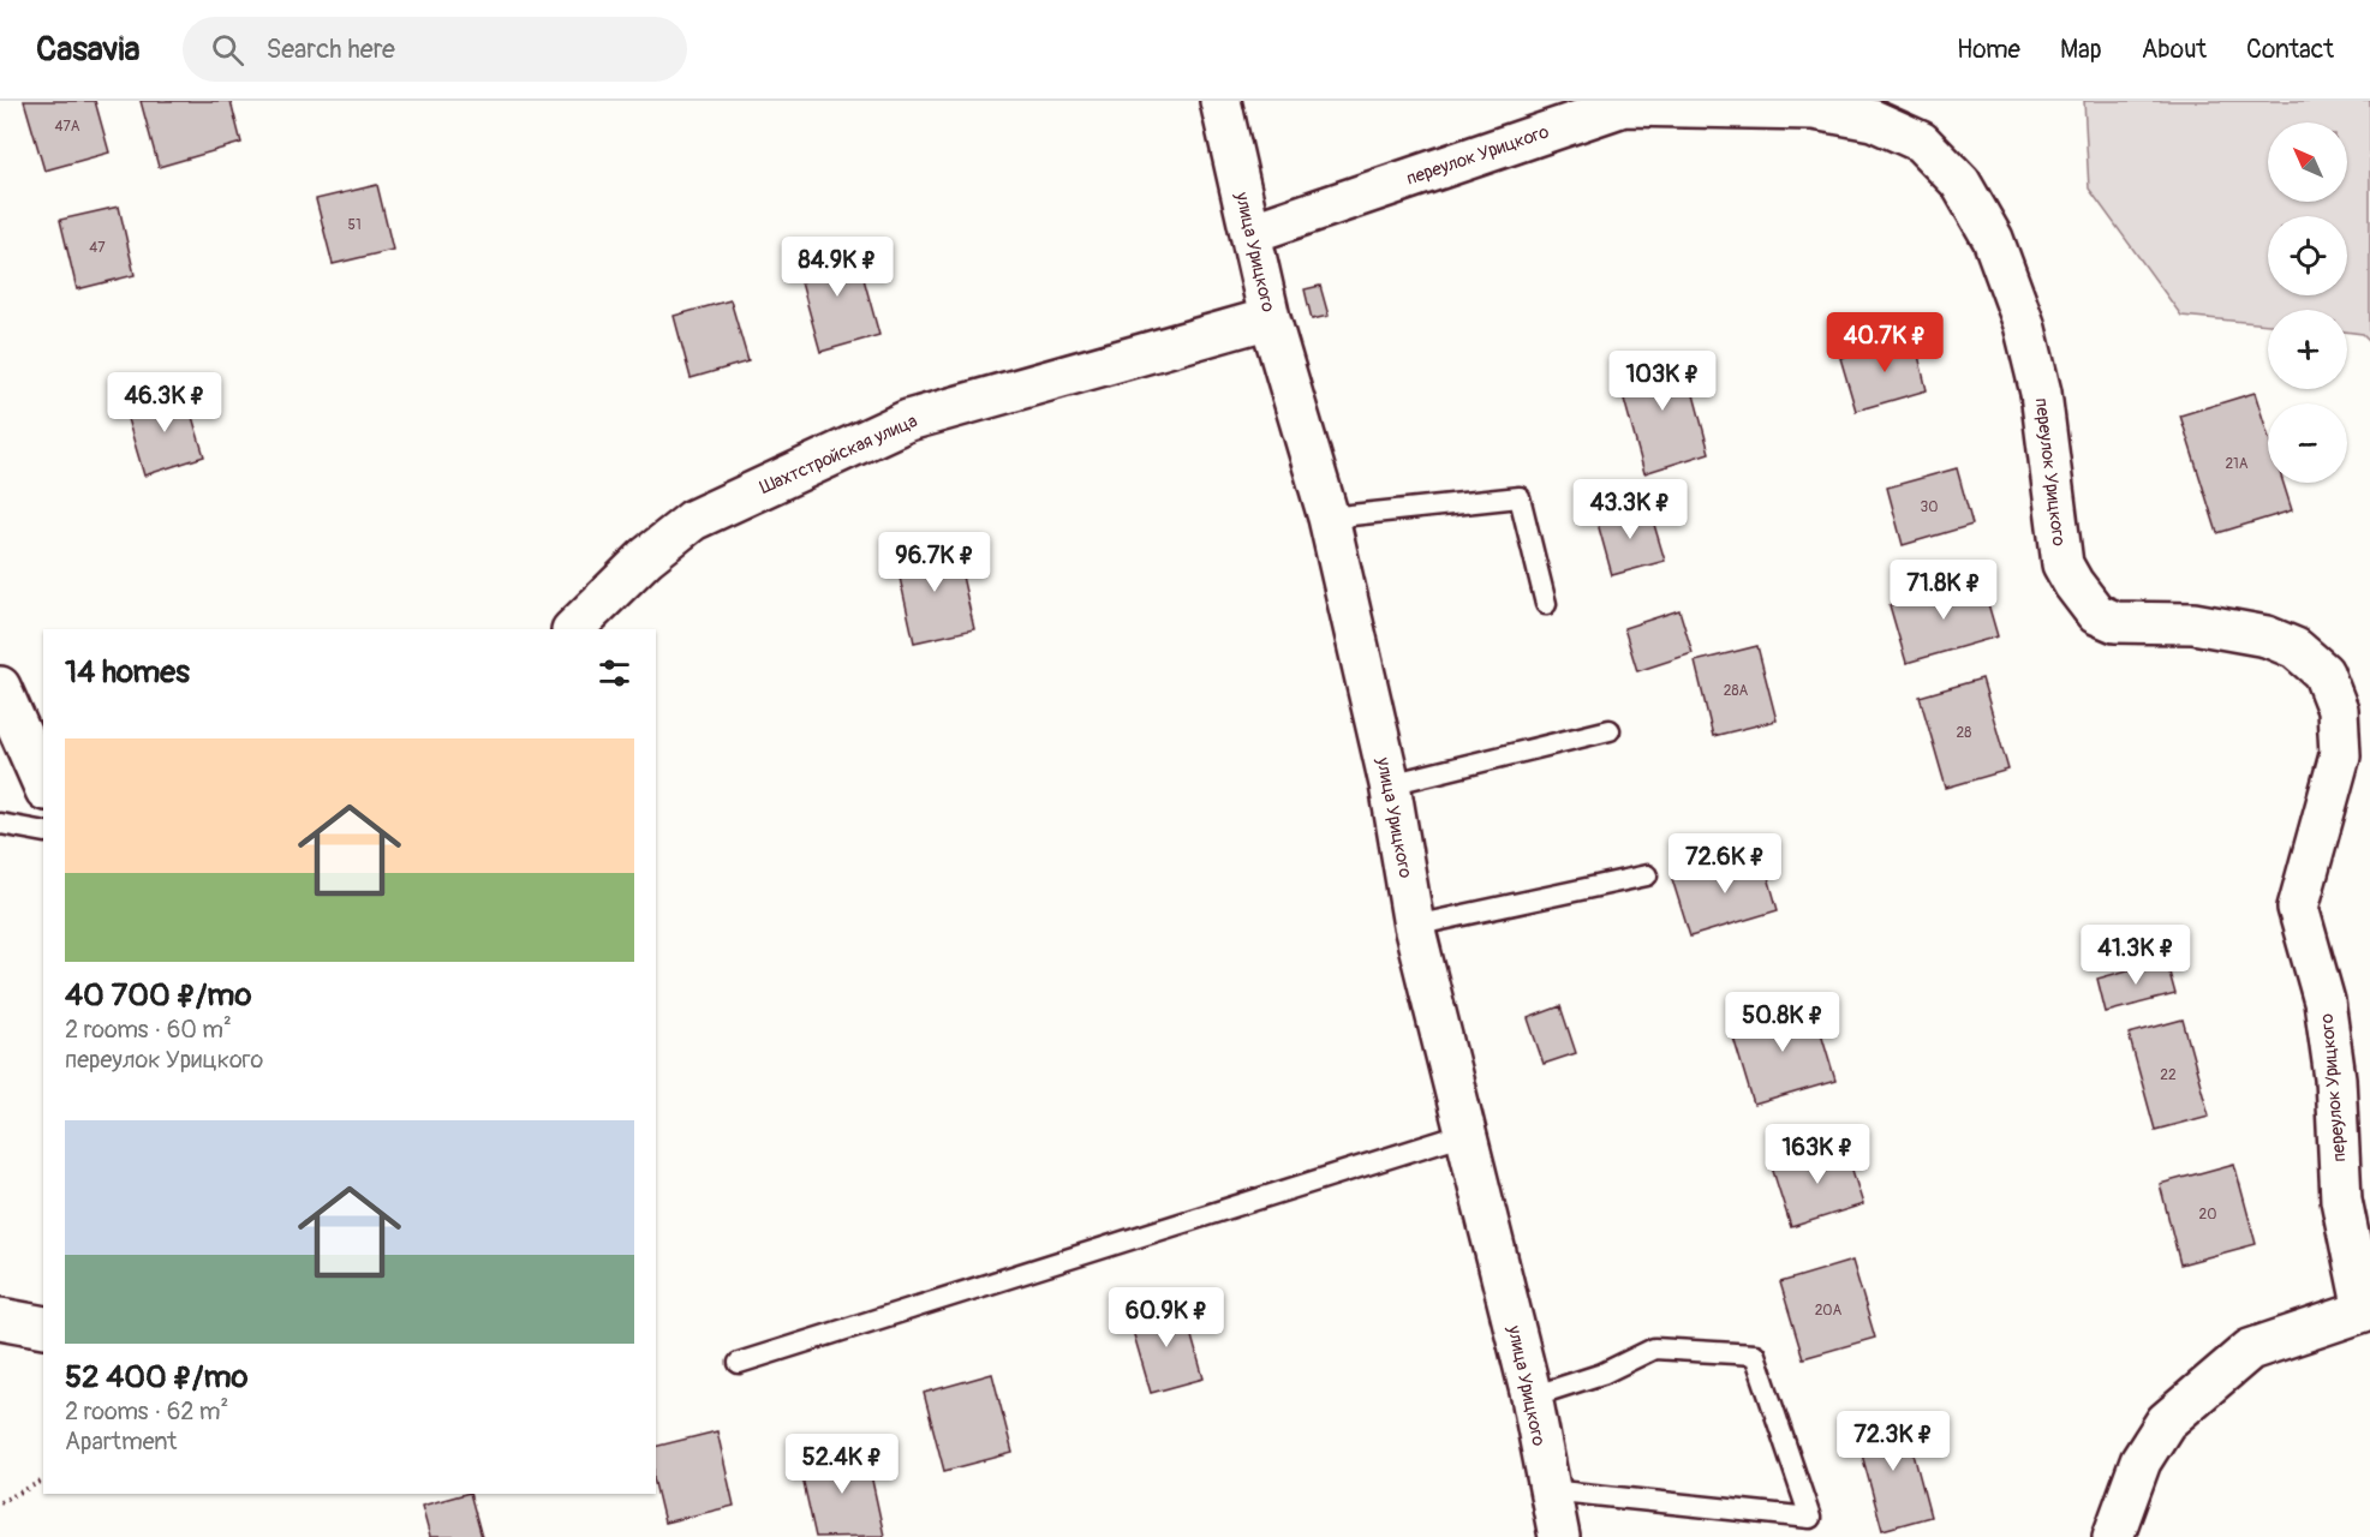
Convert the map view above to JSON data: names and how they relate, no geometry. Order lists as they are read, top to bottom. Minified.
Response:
{"streets":{"street":["переулок Урицкого","улица Урицкого","Шахтстройская улица"]},"crossings":[["переулок Урицкого","улица Урицкого"],["улица Урицкого","Шахтстройская улица"]],"house_numbers":["47А","51","47","21А","30","28А","28","22","20","20А"],"north":"top left","page":{"header":"Casavia","search":"Search here","nav":["Home","Map","About","Contact"],"map_buttons":["+","−"],"price":["84.9K ₽","40.7K ₽","103K ₽","46.3K ₽","43.3K ₽","96.7K ₽","71.8K ₽","72.6K ₽","41.3K ₽","50.8K ₽","163K ₽","60.9K ₽","72.3K ₽","52.4K ₽"],"heading":"14 homes","list":[{"name":"40 700 ₽/mo","note":"2 rooms · 60 m² · переулок Урицкого"},{"name":"52 400 ₽/mo","note":"2 rooms · 62 m² · Apartment"}]}}
